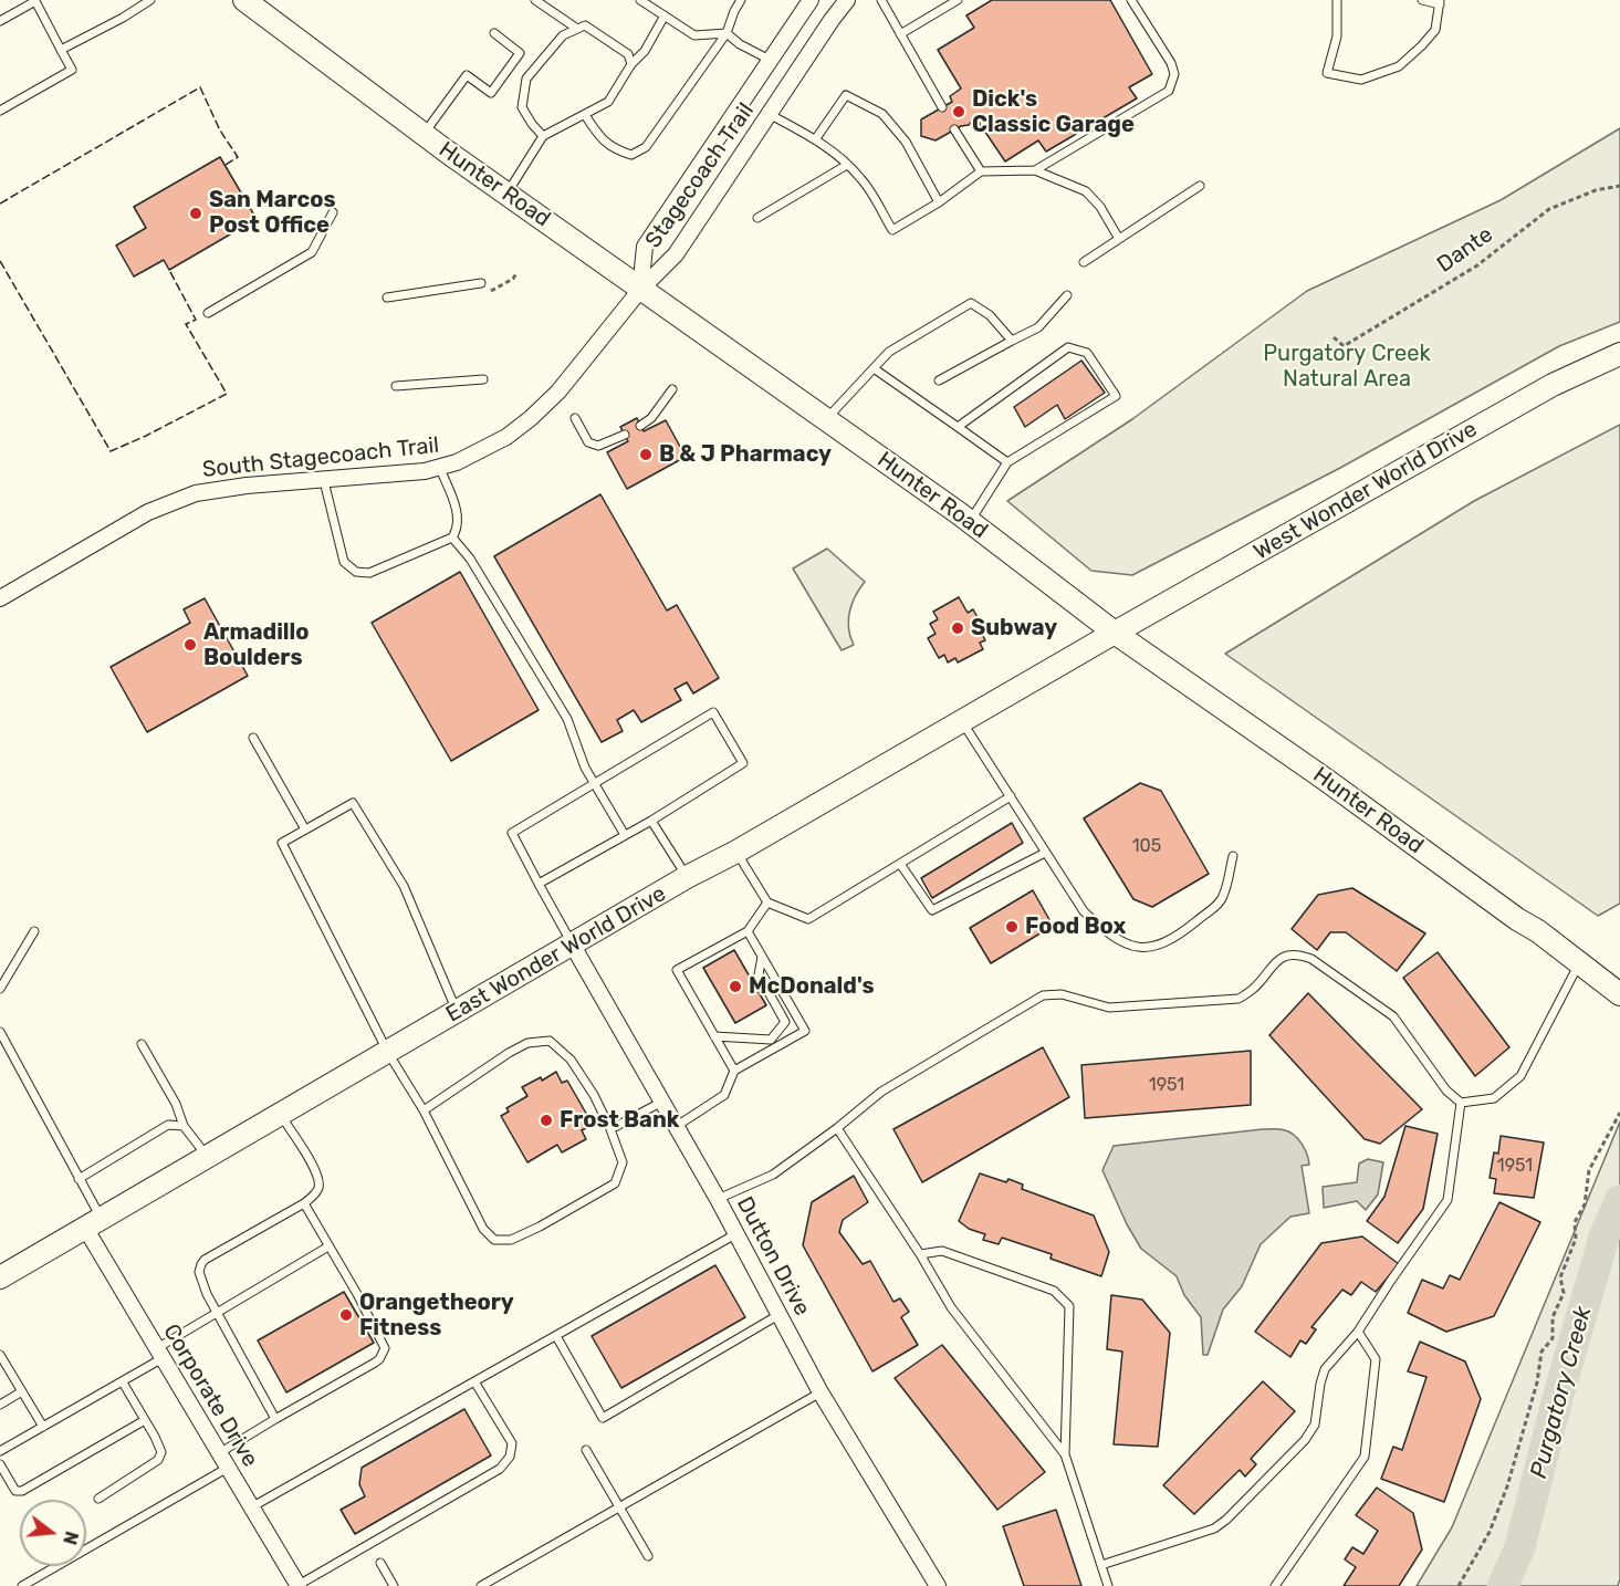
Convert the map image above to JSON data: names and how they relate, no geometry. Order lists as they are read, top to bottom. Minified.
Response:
{"streets":{"main road":["Hunter Road","West Wonder World Drive","East Wonder World Drive"],"street":["Stagecoach Trail","South Stagecoach Trail","Dutton Drive","Corporate Drive"],"path":["Dante"]},"crossings":[["Stagecoach Trail","Hunter Road"],["Stagecoach Trail","South Stagecoach Trail"],["Hunter Road","South Stagecoach Trail"],["Hunter Road","West Wonder World Drive"],["Hunter Road","East Wonder World Drive"],["West Wonder World Drive","East Wonder World Drive"],["East Wonder World Drive","Dutton Drive"],["East Wonder World Drive","Corporate Drive"]],"water":["Purgatory Creek"],"parks":["Purgatory Creek Natural Area"],"places":["Dick's Classic Garage","San Marcos Post Office","B & J Pharmacy","Subway","Armadillo Boulders","Food Box","McDonald's","Frost Bank","Orangetheory Fitness"],"house_numbers":["105","1951","1951"],"north":"right"}
